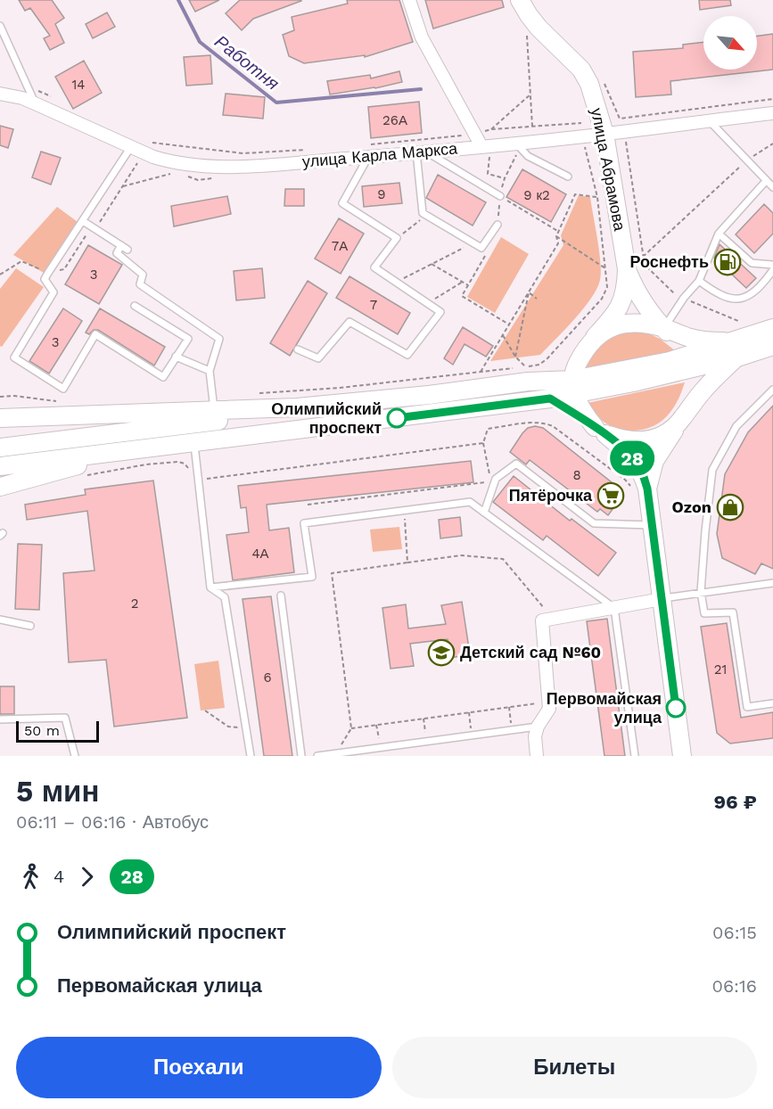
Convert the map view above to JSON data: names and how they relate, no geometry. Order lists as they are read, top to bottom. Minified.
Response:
{"streets":{"main road":["улица Абрамова"],"street":["улица Карла Маркса"]},"crossings":[["улица Карла Маркса","улица Абрамова"]],"water":["Работня"],"places":{"fuel station":["Роснефть"],"other":["Олимпийский проспект","Первомайская улица"],"supermarket":["Пятёрочка"],"shop":["Ozon"],"school or university":["Детский сад №60"]},"lines":["bus line 28"],"house_numbers":["14","26А","9","9 к2","7А","3","7","3","8","4А","2","21","6"],"scale_bar":"50 m","north":"bottom right","page":{"on_map":"28","scale":"50 m","heading":["5 мин","06:11 – 06:16 · Автобус","96 ₽"],"legs":["4","28"],"list":[{"name":"Олимпийский проспект","value":"06:15"},{"name":"Первомайская улица","value":"06:16"}],"buttons":["Поехали","Билеты"]}}
